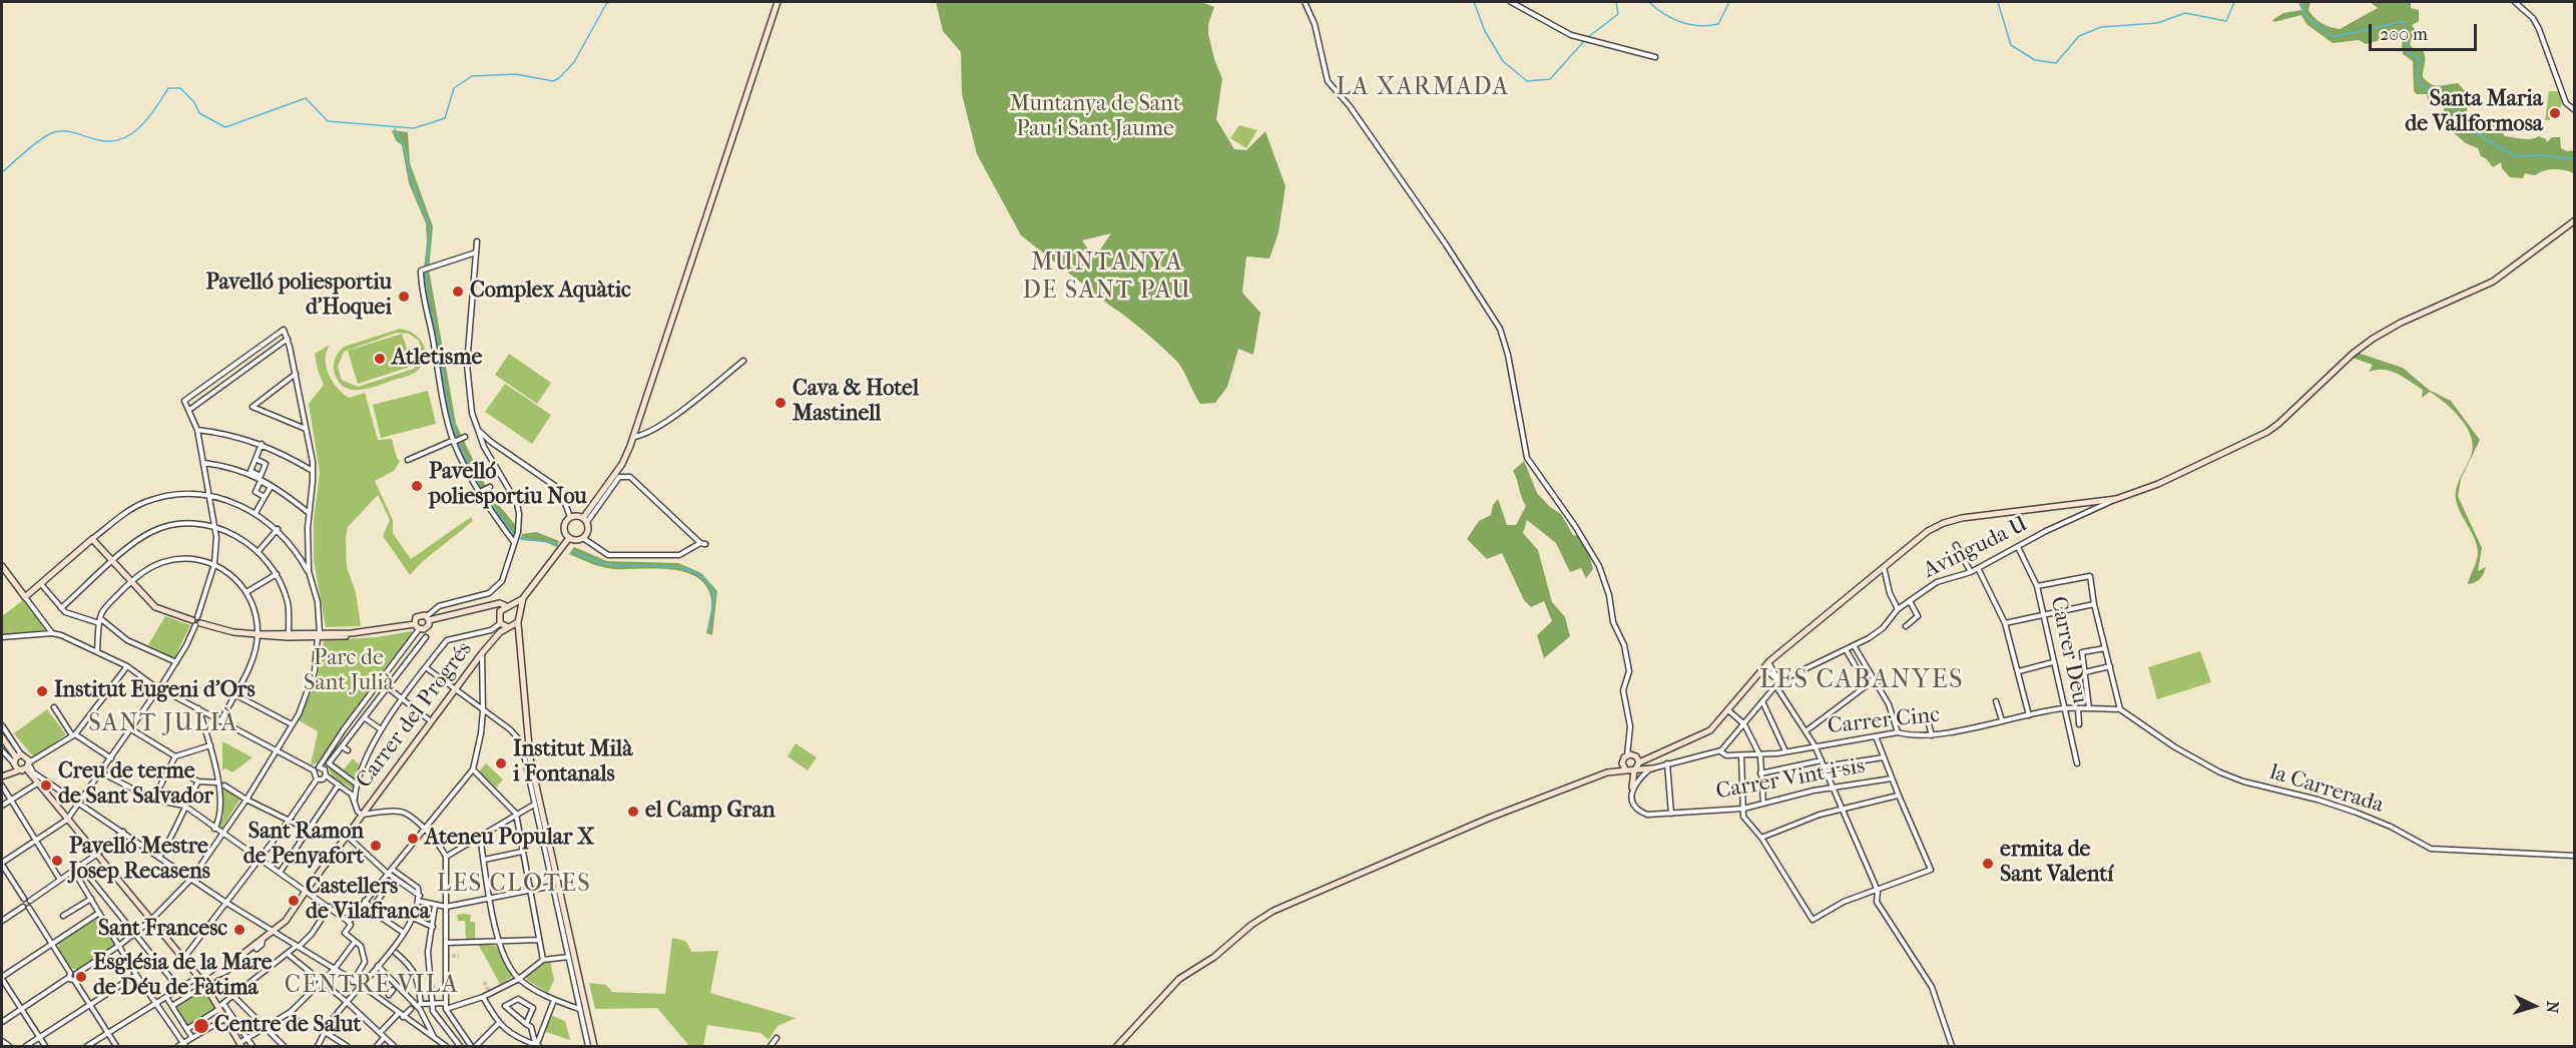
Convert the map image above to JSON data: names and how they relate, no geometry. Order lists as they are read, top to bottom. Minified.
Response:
{"streets":{"street":["Avinguda U","Carrer Deu","Carrer del Progrés","Carrer Cinc","Carrer Vint-i-sis","la Carrerada"]},"crossings":[["Avinguda U","Carrer Deu"],["Avinguda U","Carrer Cinc"],["Carrer Deu","Carrer Cinc"],["Carrer Cinc","la Carrerada"]],"districts":["LA XARMADA","MUNTANYA DE SANT PAU","LES CABANYES","SANT JULIÀ","LES CLOTES","CENTRE VILA"],"parks":["Muntanya de Sant Pau i Sant Jaume","Parc de Sant Julià"],"places":["Santa Maria de Vallformosa","Complex Aquàtic","Pavelló poliesportiu d'Hoquei","Atletisme","Cava & Hotel Mastinell","Pavelló poliesportiu Nou","Institut Eugeni d'Ors","Institut Milà i Fontanals","Creu de terme de Sant Salvador","el Camp Gran","Ateneu Popular X","Sant Ramon de Penyafort","Pavelló Mestre Josep Recasens","ermita de Sant Valentí","Castellers de Vilafranca","Sant Francesc","Església de la Mare de Déu de Fàtima","Centre de Salut"],"scale_bar":"200 m","north":"right"}
